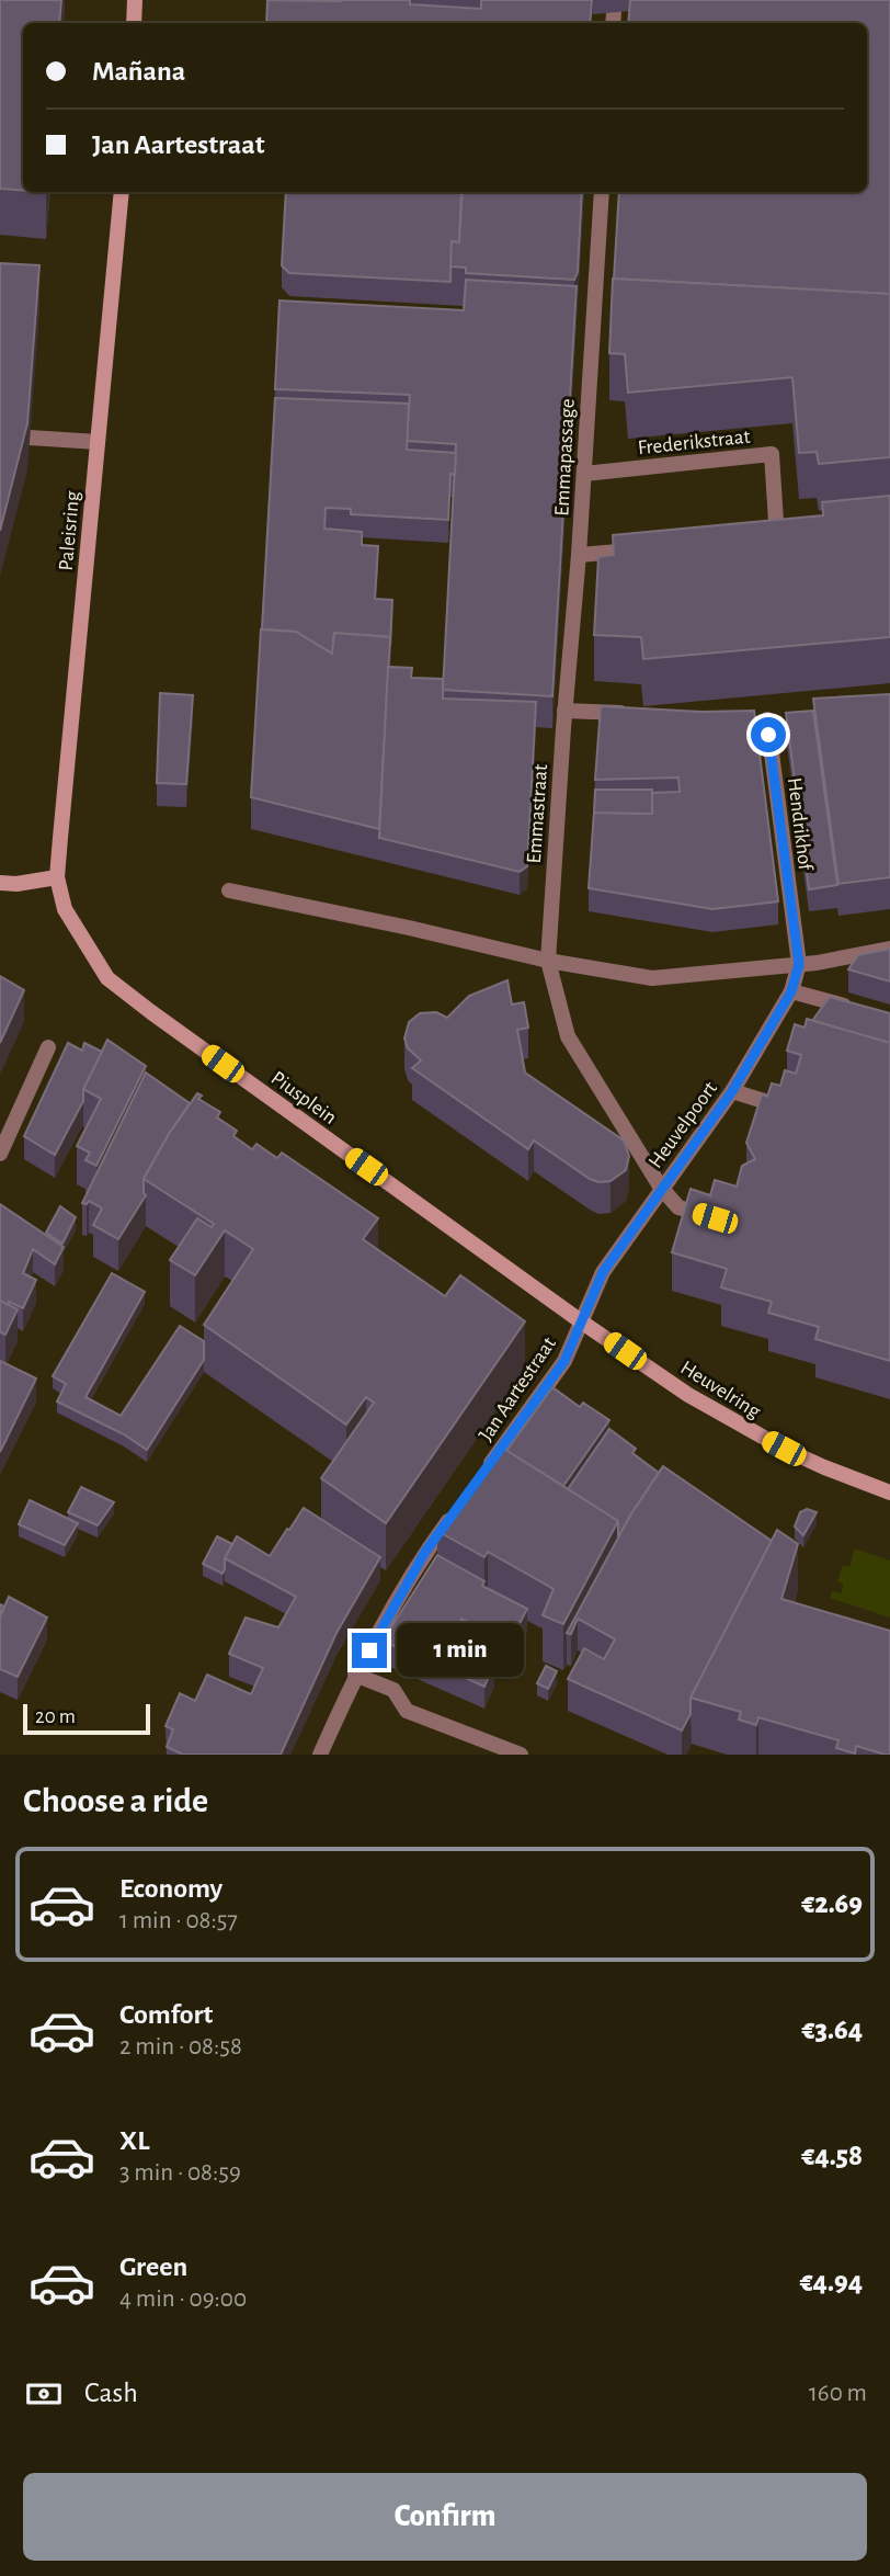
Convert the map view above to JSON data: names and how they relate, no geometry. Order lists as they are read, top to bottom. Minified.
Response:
{"streets":{"street":["Frederikstraat","Emmapassage","Paleisring","Emmastraat","Hendrikhof","Piusplein","Heuvelpoort","Jan Aartestraat","Heuvelring"]},"crossings":[["Frederikstraat","Emmapassage"],["Emmapassage","Emmastraat"],["Paleisring","Piusplein"],["Piusplein","Heuvelpoort"],["Piusplein","Jan Aartestraat"],["Piusplein","Heuvelring"],["Heuvelpoort","Jan Aartestraat"],["Heuvelpoort","Heuvelring"],["Jan Aartestraat","Heuvelring"]],"scale_bar":"20 m","page":{"banner":["Mañana","Jan Aartestraat"],"bubble":"1 min","scale":"20 m","heading":"Choose a ride","list":[{"name":"Economy","note":"1 min · 08:57","value":"€2.69"},{"name":"Comfort","note":"2 min · 08:58","value":"€3.64"},{"name":"XL","note":"3 min · 08:59","value":"€4.58"},{"name":"Green","note":"4 min · 09:00","value":"€4.94"}],"pay":["Cash","160 m"],"buttons":"Confirm"}}
